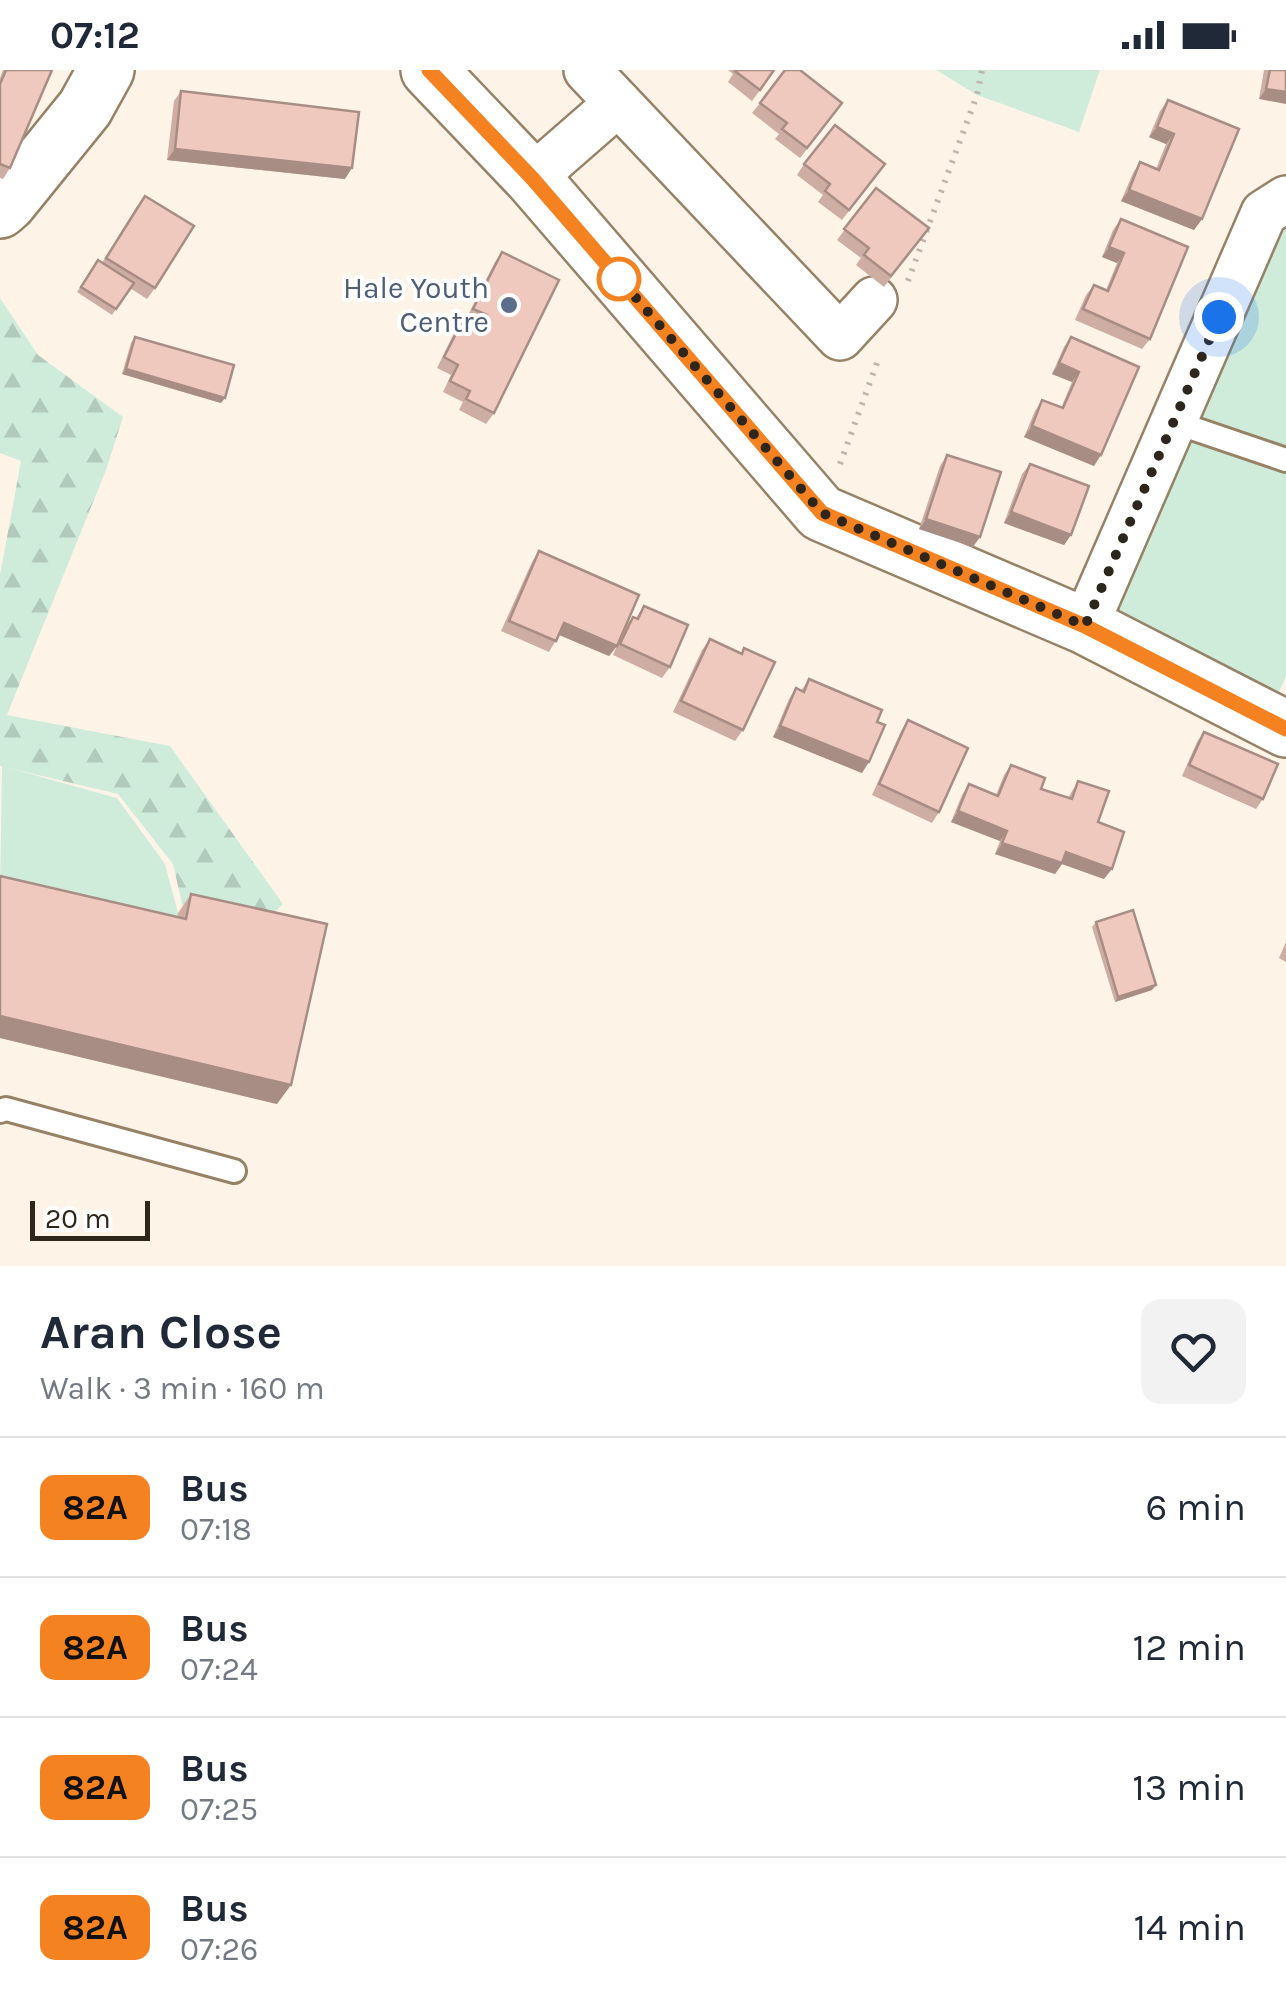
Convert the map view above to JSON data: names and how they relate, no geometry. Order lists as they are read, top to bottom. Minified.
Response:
{"places":["Hale Youth Centre"],"lines":["bus line 82A"],"scale_bar":"20 m","page":{"status":"07:12","scale":"20 m","heading":["Aran Close","Walk · 3 min · 160 m"],"list":[{"mark":"82A","name":"Bus","note":"07:18","value":"6 min"},{"mark":"82A","name":"Bus","note":"07:24","value":"12 min"},{"mark":"82A","name":"Bus","note":"07:25","value":"13 min"},{"mark":"82A","name":"Bus","note":"07:26","value":"14 min"}]}}
